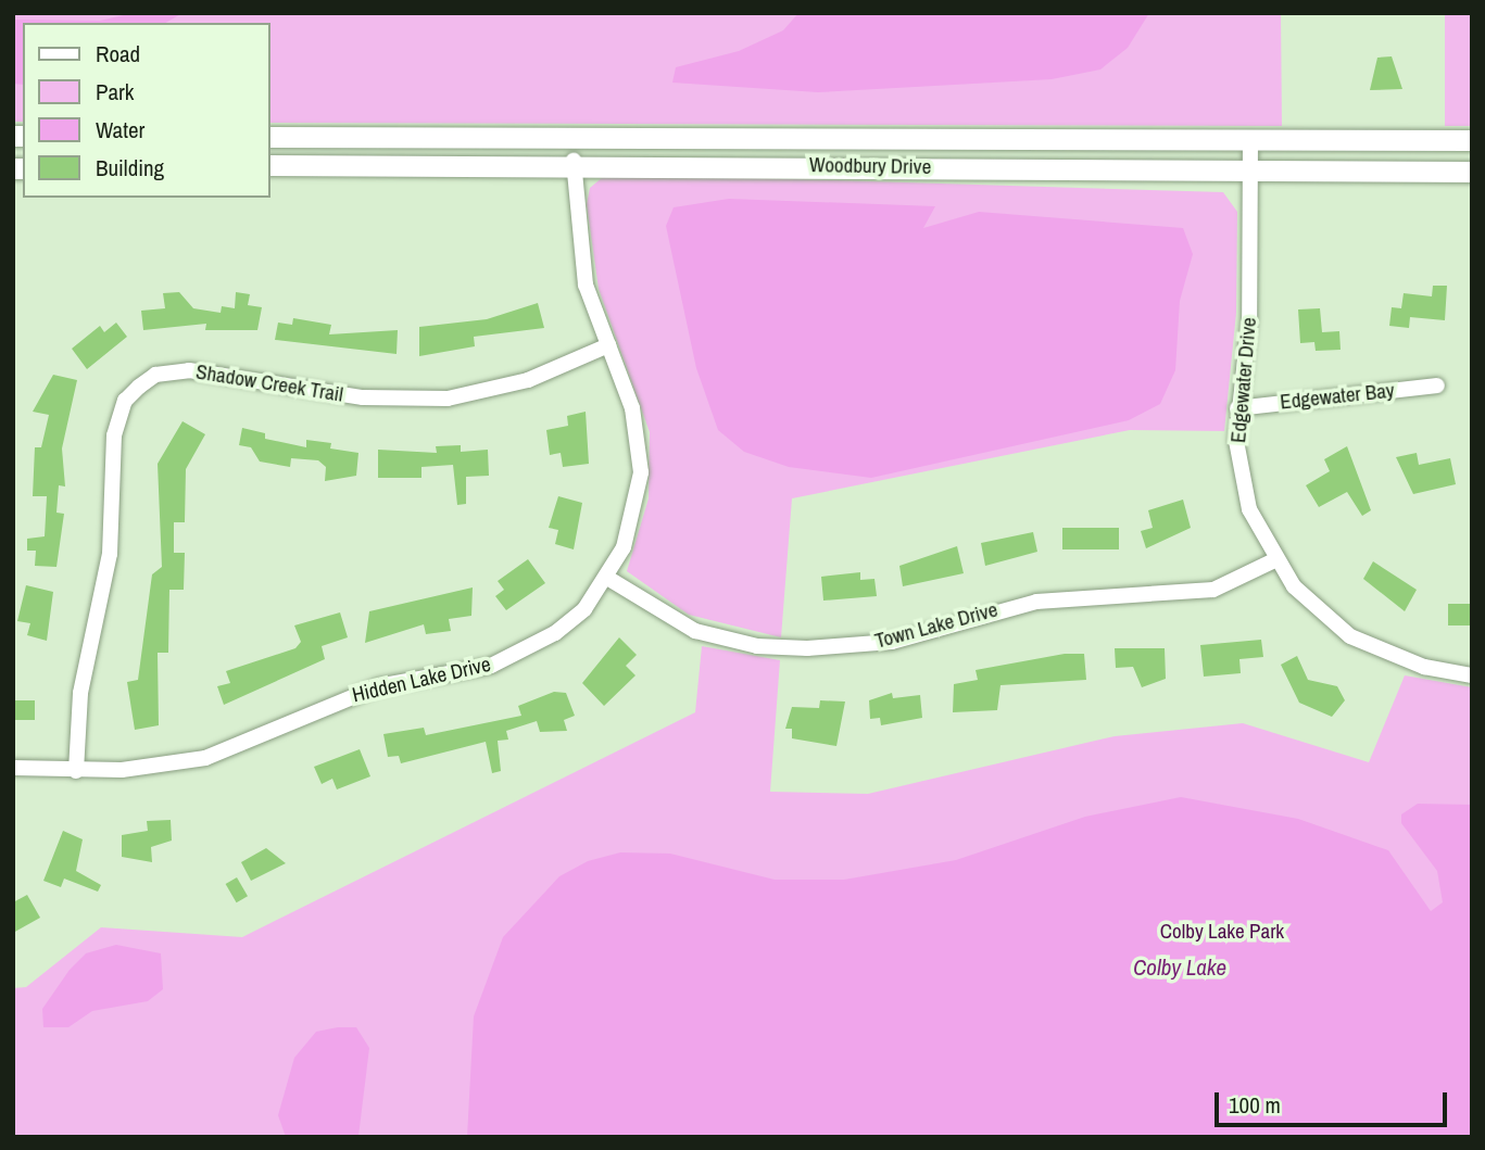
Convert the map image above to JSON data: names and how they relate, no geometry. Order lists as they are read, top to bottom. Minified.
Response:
{"streets":{"main road":["Woodbury Drive"],"street":["Edgewater Drive","Shadow Creek Trail","Edgewater Bay","Town Lake Drive","Hidden Lake Drive"]},"crossings":[["Woodbury Drive","Edgewater Drive"],["Woodbury Drive","Hidden Lake Drive"],["Edgewater Drive","Edgewater Bay"],["Edgewater Drive","Town Lake Drive"],["Shadow Creek Trail","Hidden Lake Drive"],["Town Lake Drive","Hidden Lake Drive"]],"water":["Colby Lake"],"parks":["Colby Lake Park"],"legend":["Road","Park","Water","Building"],"scale_bar":"100 m"}
